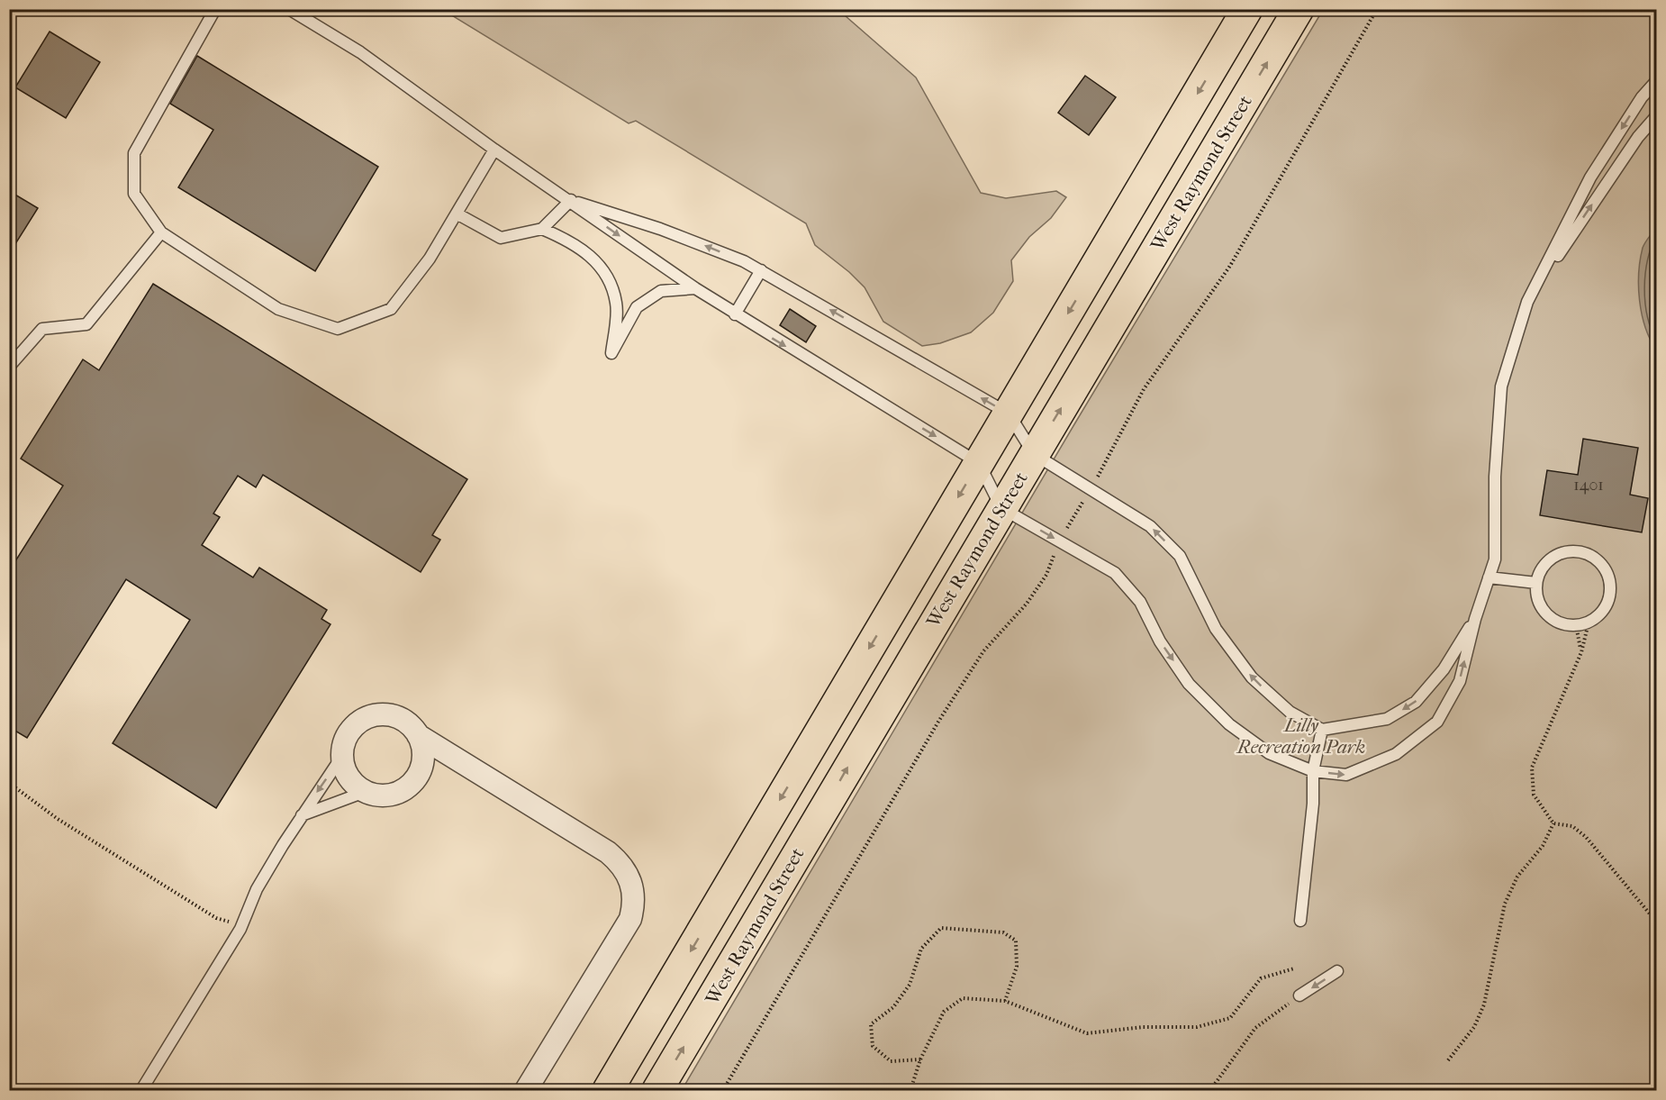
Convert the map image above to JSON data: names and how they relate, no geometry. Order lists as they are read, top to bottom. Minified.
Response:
{"streets":{"main road":["West Raymond Street"]},"parks":["Lilly Recreation Park"],"house_numbers":["1401"]}
